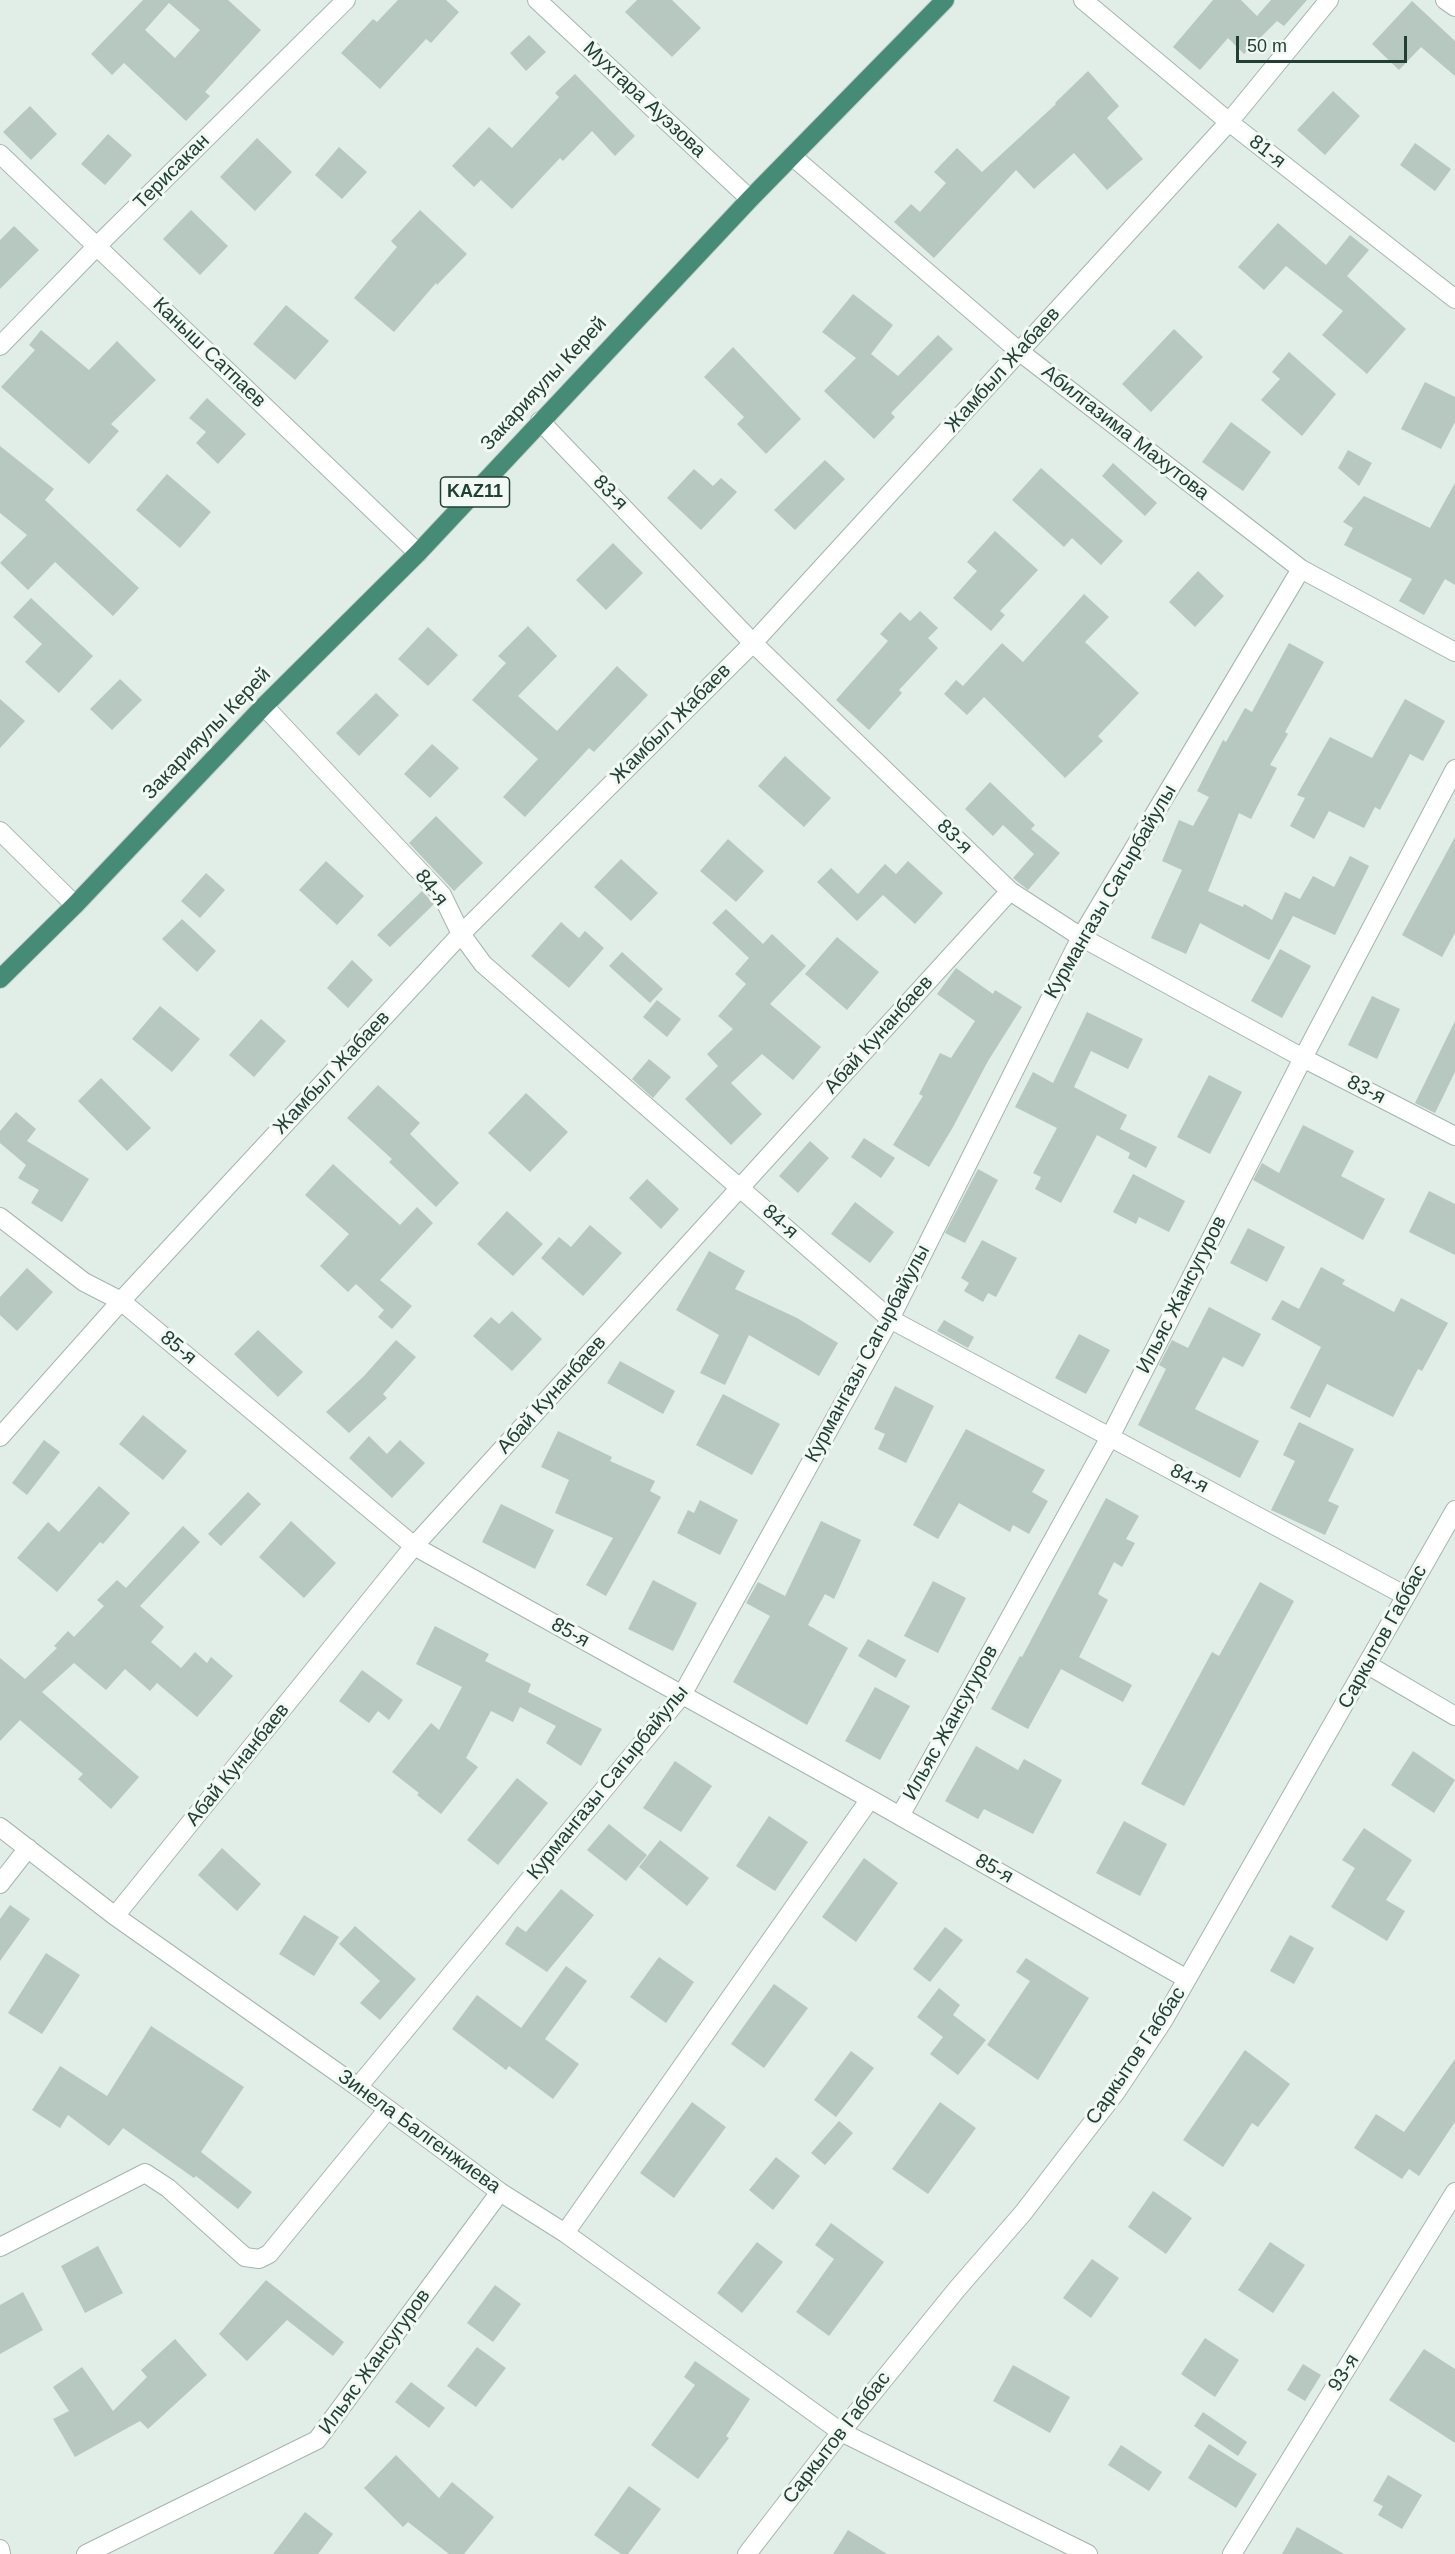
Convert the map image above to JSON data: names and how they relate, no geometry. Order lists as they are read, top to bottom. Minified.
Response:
{"streets":{"highway":["Закарияулы Керей","KAZ11"],"street":["Мухтара Ауэзова","81-я","Терисакан","Каныш Сатпаев","Жамбыл Жабаев","Абилгазима Махутова","83-я","84-я","Курмангазы Сагырбайулы","Абай Кунанбаев","Ильяс Жансугуров","85-я","Саркытов Габбас","Зинела Балгенжиева","93-я"]},"crossings":[["Мухтара Ауэзова","Закарияулы Керей"],["81-я","Жамбыл Жабаев"],["Терисакан","Каныш Сатпаев"],["Каныш Сатпаев","Закарияулы Керей"],["Жамбыл Жабаев","Абилгазима Махутова"],["Жамбыл Жабаев","83-я"],["Жамбыл Жабаев","84-я"],["Жамбыл Жабаев","85-я"],["Закарияулы Керей","Абилгазима Махутова"],["Закарияулы Керей","83-я"],["Закарияулы Керей","84-я"],["Абилгазима Махутова","Курмангазы Сагырбайулы"],["83-я","Курмангазы Сагырбайулы"],["83-я","Абай Кунанбаев"],["83-я","Ильяс Жансугуров"],["84-я","Курмангазы Сагырбайулы"],["84-я","Абай Кунанбаев"],["84-я","Ильяс Жансугуров"],["84-я","Саркытов Габбас"],["Курмангазы Сагырбайулы","85-я"],["Курмангазы Сагырбайулы","Зинела Балгенжиева"],["Абай Кунанбаев","85-я"],["Абай Кунанбаев","Зинела Балгенжиева"],["Ильяс Жансугуров","85-я"],["Ильяс Жансугуров","Зинела Балгенжиева"],["85-я","Саркытов Габбас"],["Саркытов Габбас","Зинела Балгенжиева"]],"scale_bar":"50 m"}
